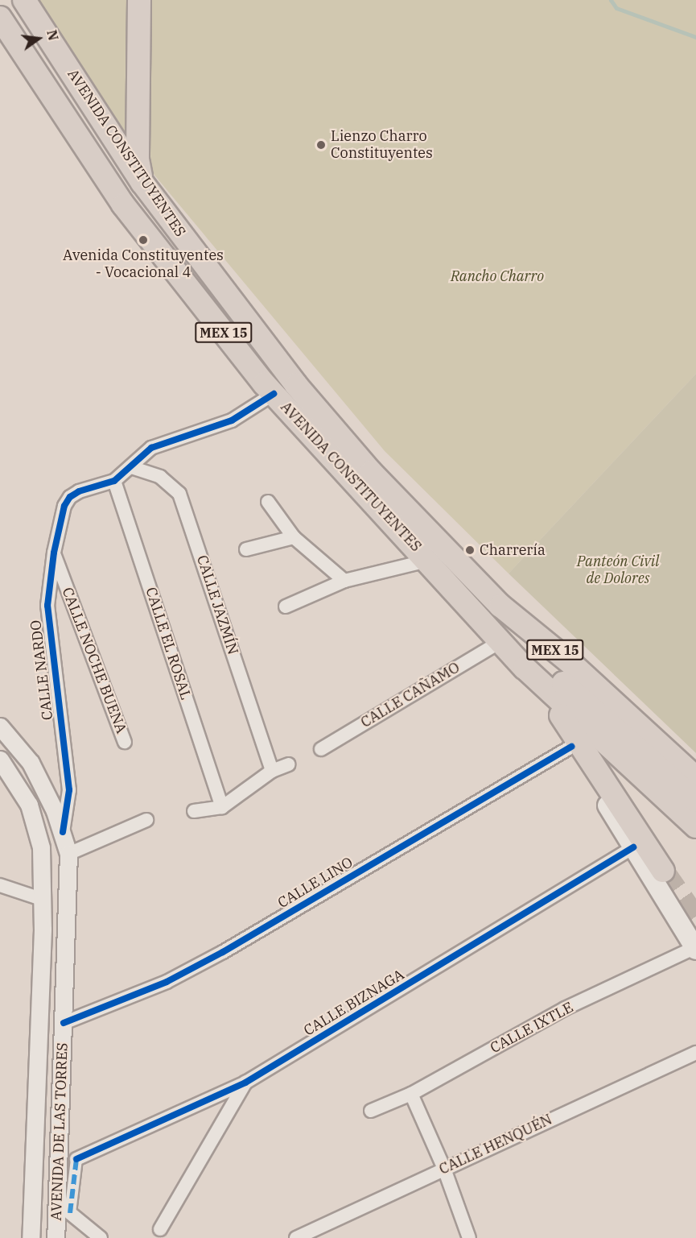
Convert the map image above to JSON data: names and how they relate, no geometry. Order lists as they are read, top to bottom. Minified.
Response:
{"streets":{"highway":["AVENIDA CONSTITUYENTES","MEX 15"],"street":["CALLE JAZMÍN","CALLE EL ROSAL","CALLE NOCHE BUENA","CALLE NARDO","CALLE CAÑAMO","CALLE LINO","CALLE BIZNAGA","CALLE IXTLE","AVENIDA DE LAS TORRES","CALLE HENQUÉN"]},"crossings":[["AVENIDA CONSTITUYENTES","CALLE CAÑAMO"],["CALLE EL ROSAL","CALLE NARDO"],["CALLE NOCHE BUENA","CALLE NARDO"],["CALLE NARDO","AVENIDA DE LAS TORRES"],["CALLE LINO","AVENIDA DE LAS TORRES"]],"parks":["Rancho Charro","Panteón Civil de Dolores"],"places":["Lienzo Charro Constituyentes","Avenida Constituyentes - Vocacional 4","Charrería"],"north":"right"}
